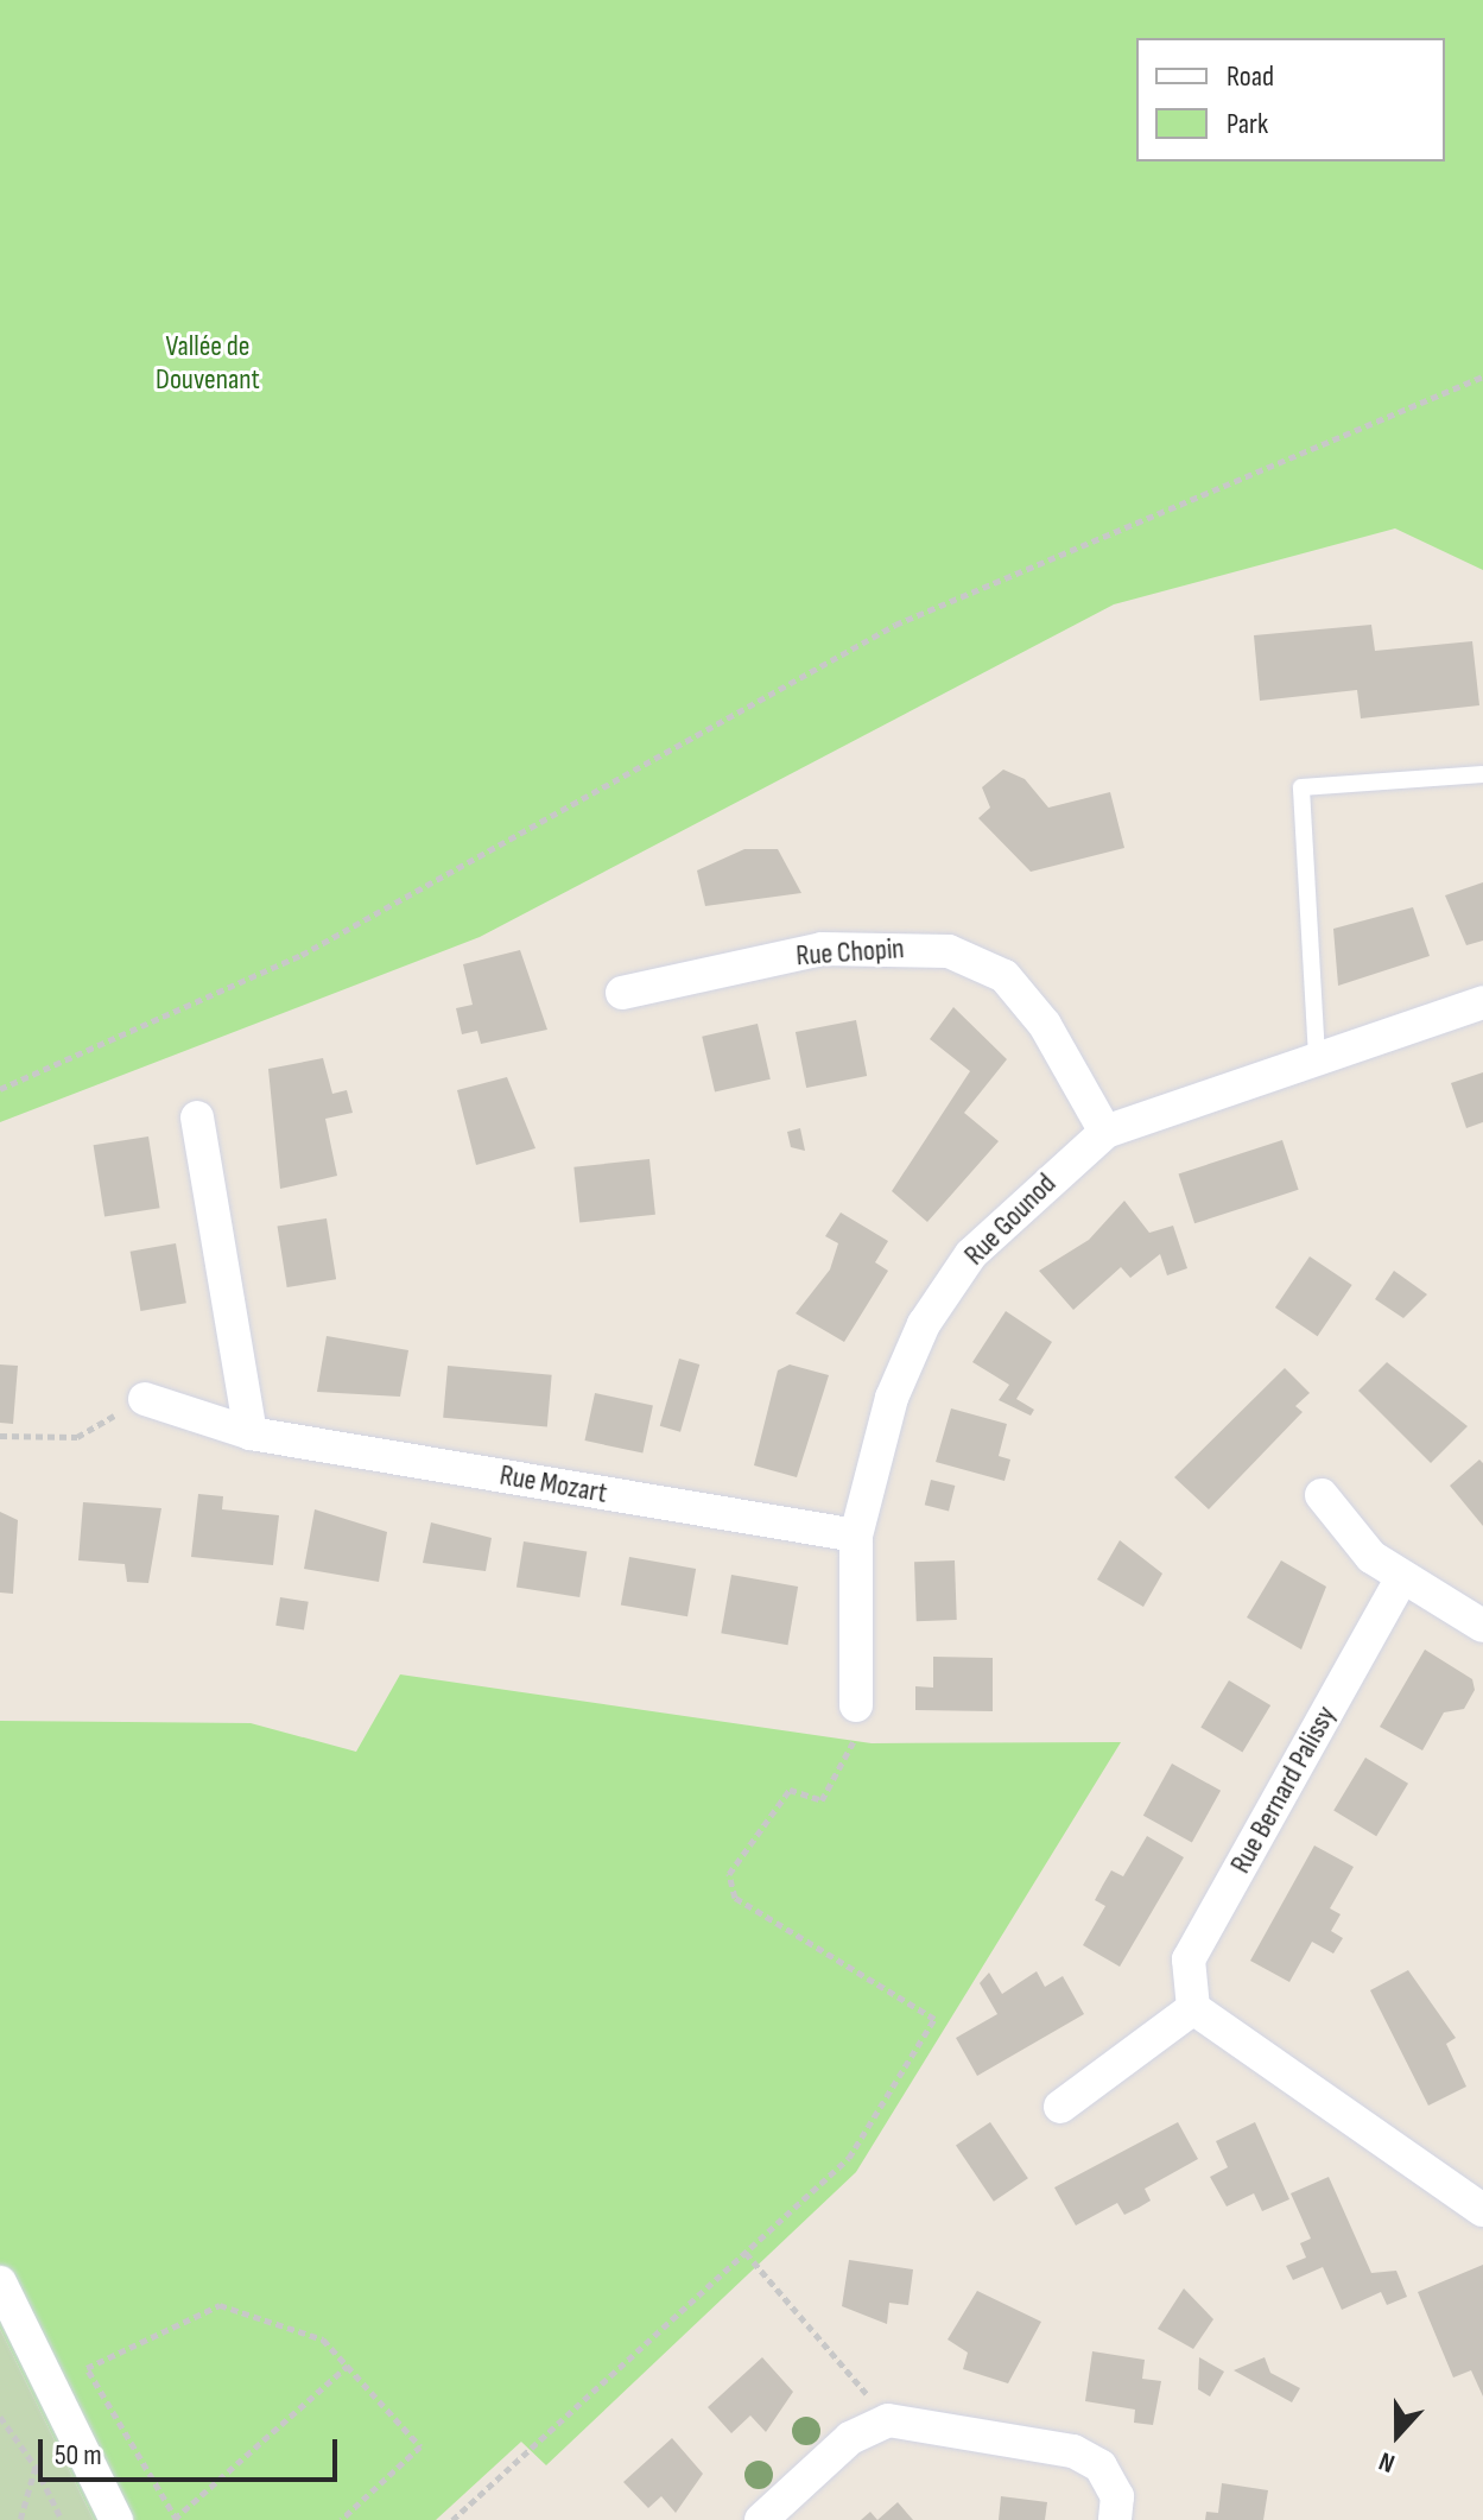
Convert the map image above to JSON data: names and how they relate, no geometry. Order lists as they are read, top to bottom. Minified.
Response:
{"streets":{"street":["Rue Chopin","Rue Gounod","Rue Mozart","Rue Bernard Palissy"]},"crossings":[["Rue Chopin","Rue Gounod"],["Rue Gounod","Rue Mozart"]],"parks":["Vallée de Douvenant"],"legend":["Road","Park"],"scale_bar":"50 m","north":"bottom"}
